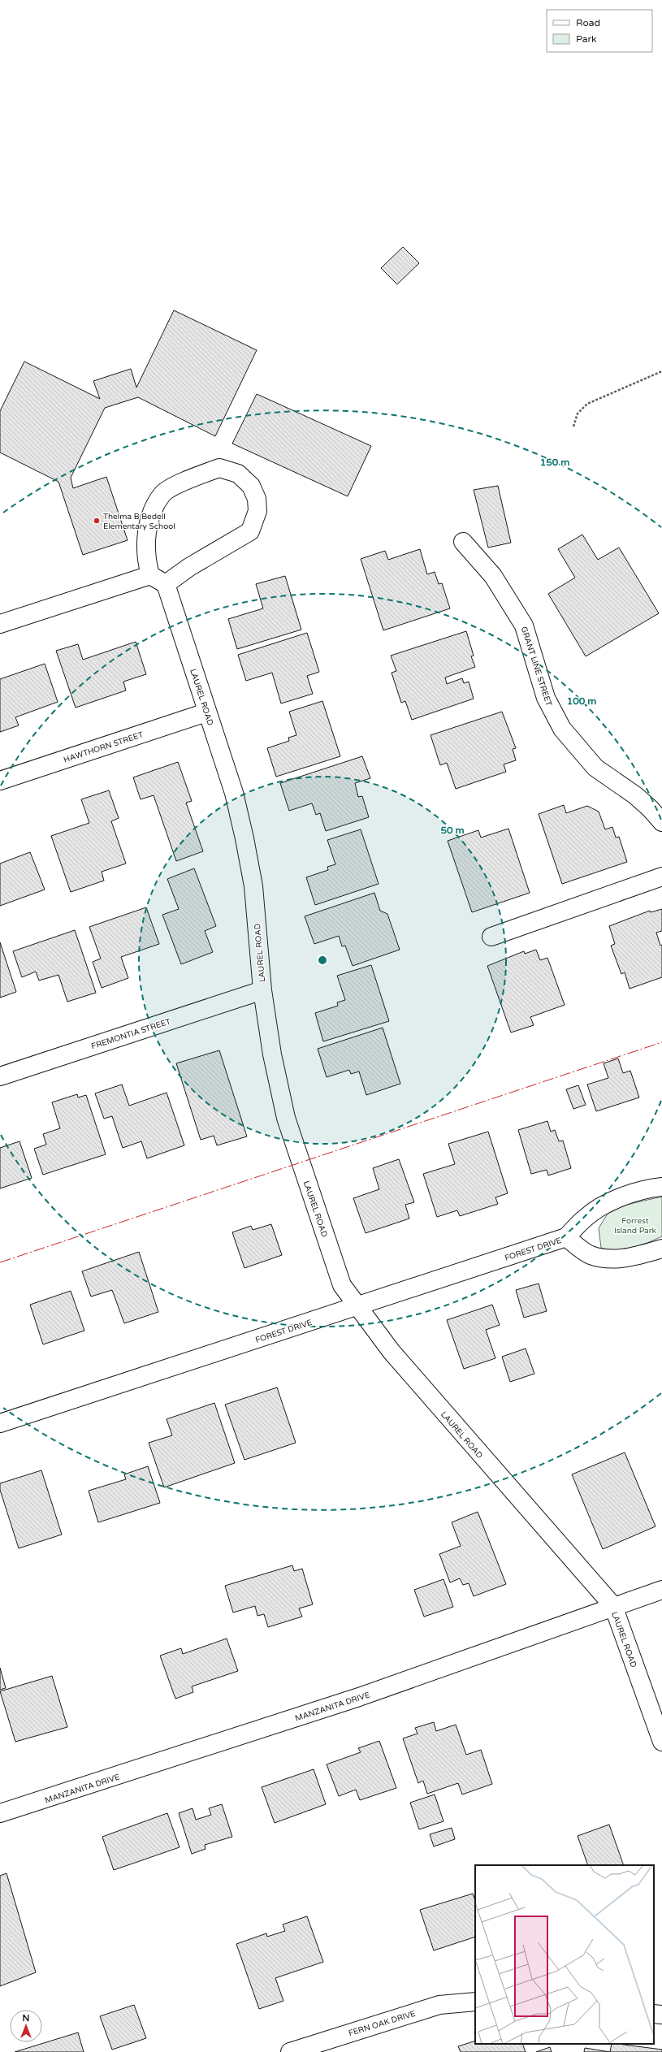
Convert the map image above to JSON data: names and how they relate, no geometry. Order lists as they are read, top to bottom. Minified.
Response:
{"streets":{"street":["GRANT LINE STREET","LAUREL ROAD","HAWTHORN STREET","FREMONTIA STREET","FOREST DRIVE","MANZANITA DRIVE","FERN OAK DRIVE"]},"crossings":[["LAUREL ROAD","HAWTHORN STREET"],["LAUREL ROAD","FREMONTIA STREET"],["LAUREL ROAD","FOREST DRIVE"],["LAUREL ROAD","MANZANITA DRIVE"]],"parks":["Forrest Island Park"],"places":["Thelma B Bedell Elementary School"],"legend":["Road","Park"],"north":"top","rings":["150 m","100 m","50 m"]}
